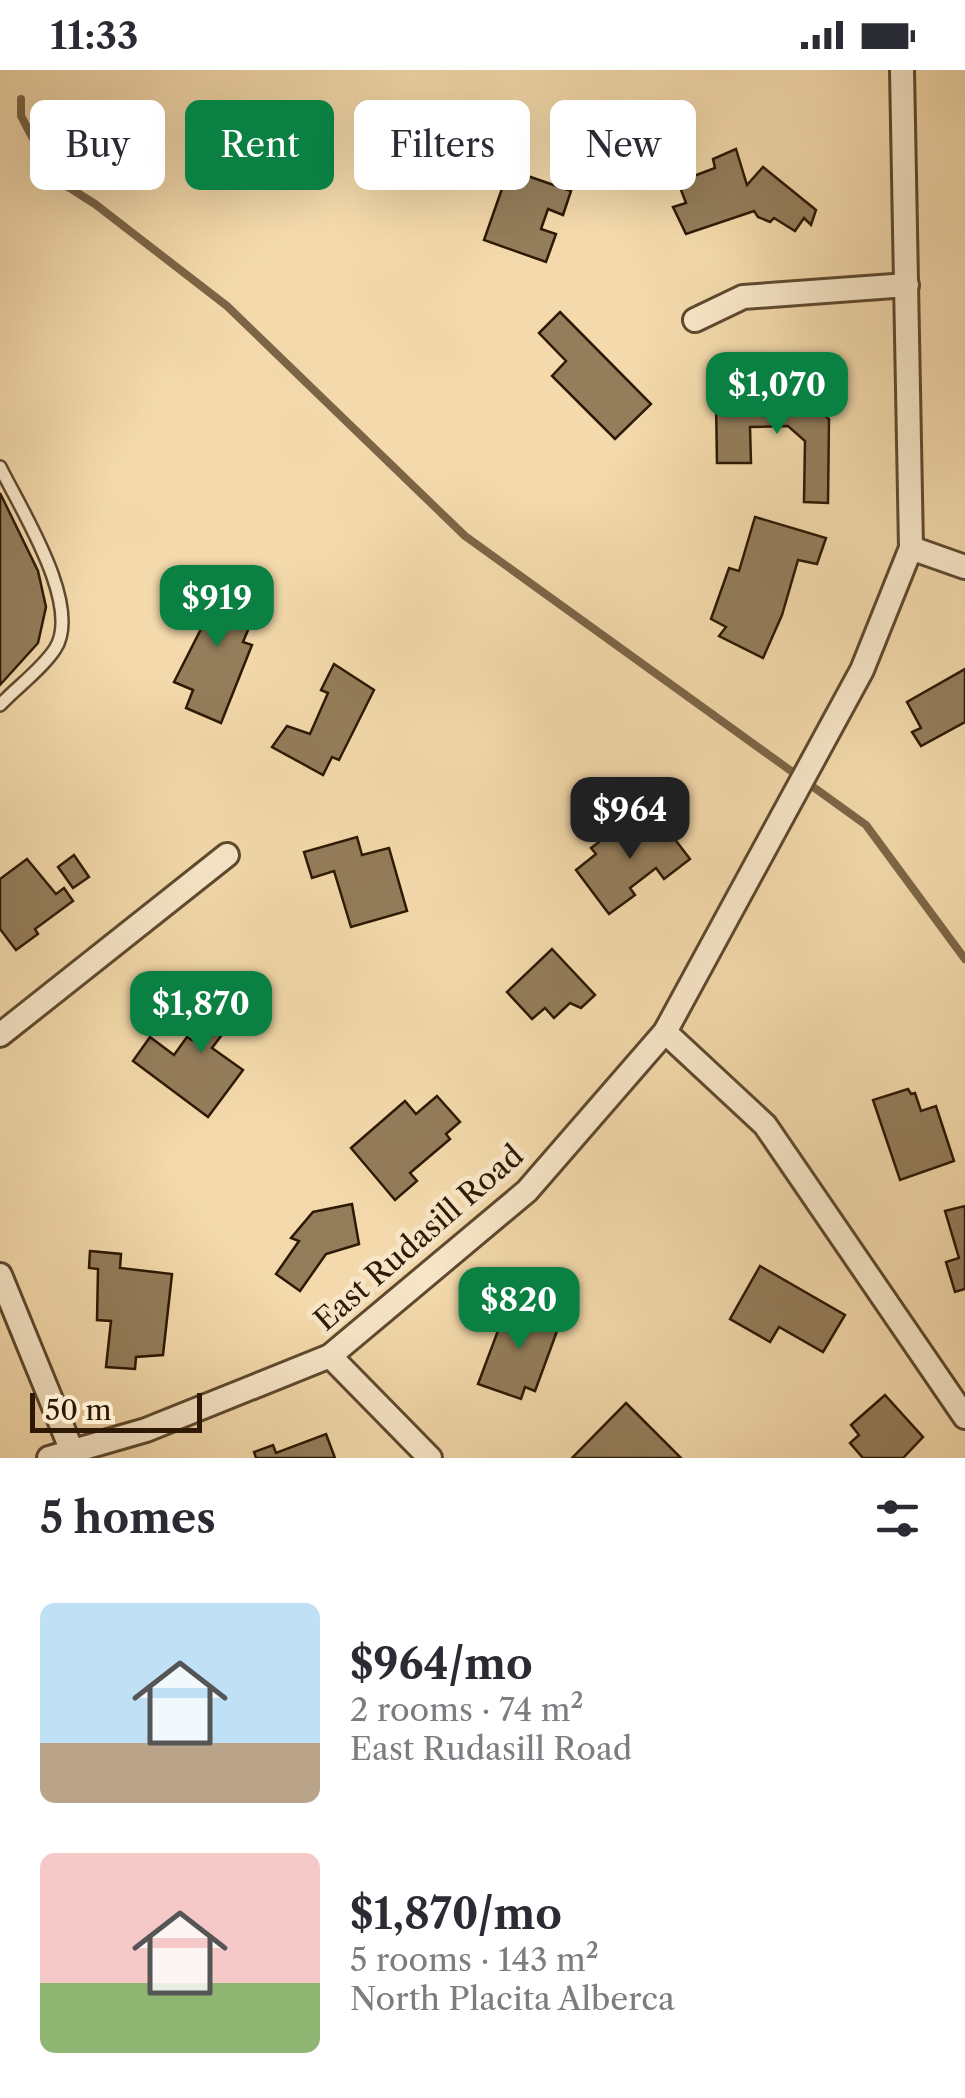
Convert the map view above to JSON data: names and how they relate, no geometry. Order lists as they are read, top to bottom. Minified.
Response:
{"streets":{"street":["East Rudasill Road"]},"scale_bar":"50 m","page":{"status":"11:33","chip":["Buy","Rent","Filters","New"],"price":["$1,070","$919","$964","$1,870","$820"],"scale":"50 m","heading":"5 homes","list":[{"name":"$964/mo","note":"2 rooms · 74 m² · East Rudasill Road"},{"name":"$1,870/mo","note":"5 rooms · 143 m² · North Placita Alberca"}]}}
